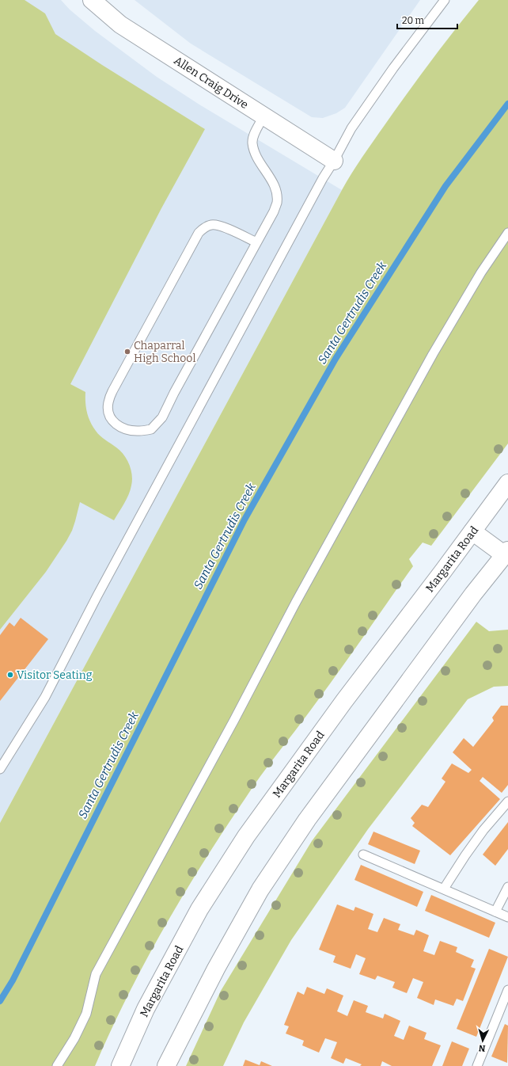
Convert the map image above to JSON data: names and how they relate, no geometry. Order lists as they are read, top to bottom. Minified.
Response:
{"streets":{"main road":["Allen Craig Drive","Margarita Road"]},"water":["Santa Gertrudis Creek"],"places":["Chaparral High School","Visitor Seating"],"scale_bar":"20 m","north":"bottom"}
